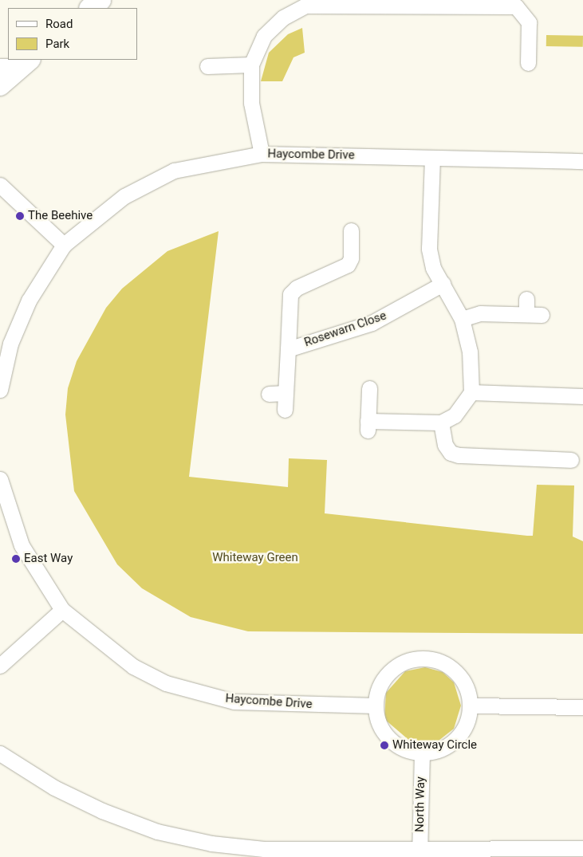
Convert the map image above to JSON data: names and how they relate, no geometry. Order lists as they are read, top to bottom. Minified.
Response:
{"streets":{"street":["Haycombe Drive","Rosewarn Close","North Way"]},"crossings":[["Haycombe Drive","North Way"]],"parks":["Whiteway Green"],"places":["The Beehive","East Way","Whiteway Circle"],"legend":["Road","Park"]}
